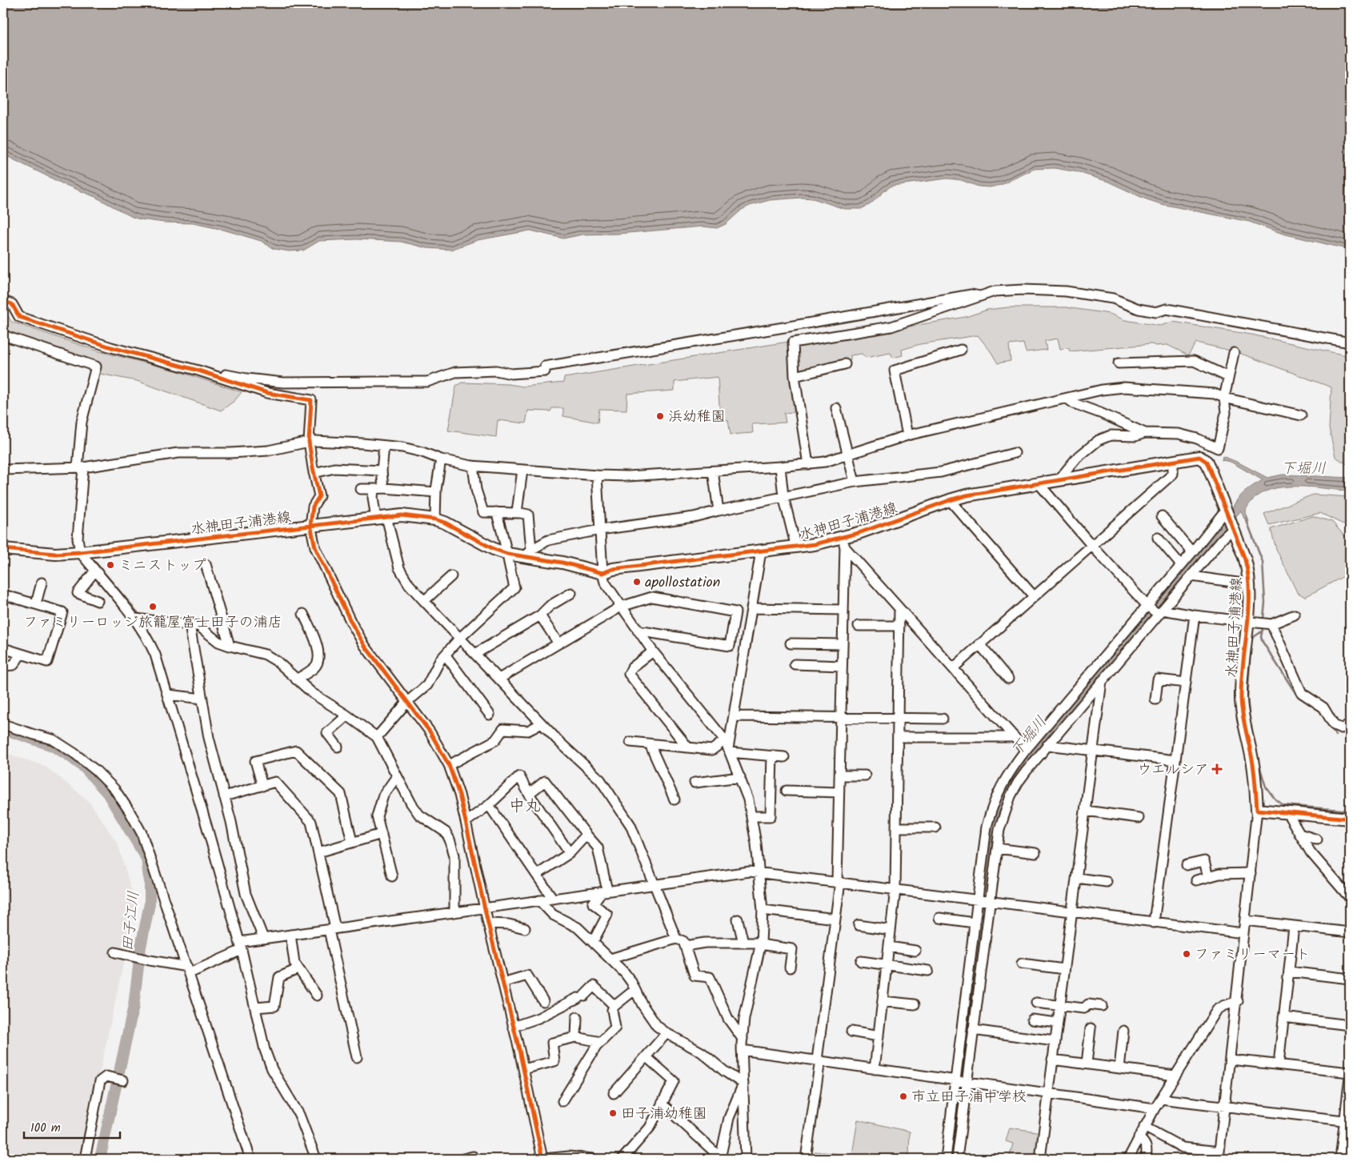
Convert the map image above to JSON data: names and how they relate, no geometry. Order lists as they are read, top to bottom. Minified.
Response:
{"streets":{"main road":["水神田子浦港線"]},"districts":["中丸"],"water":["下堀川","田子江川"],"places":{"other":["浜幼稚園","ミニストップ","apollostation","ファミリーロッジ旅籠屋富士田子の浦店","ファミリーマート","市立田子浦中学校","田子浦幼稚園"],"health":["ウエルシア"]},"scale_bar":"100 m"}
